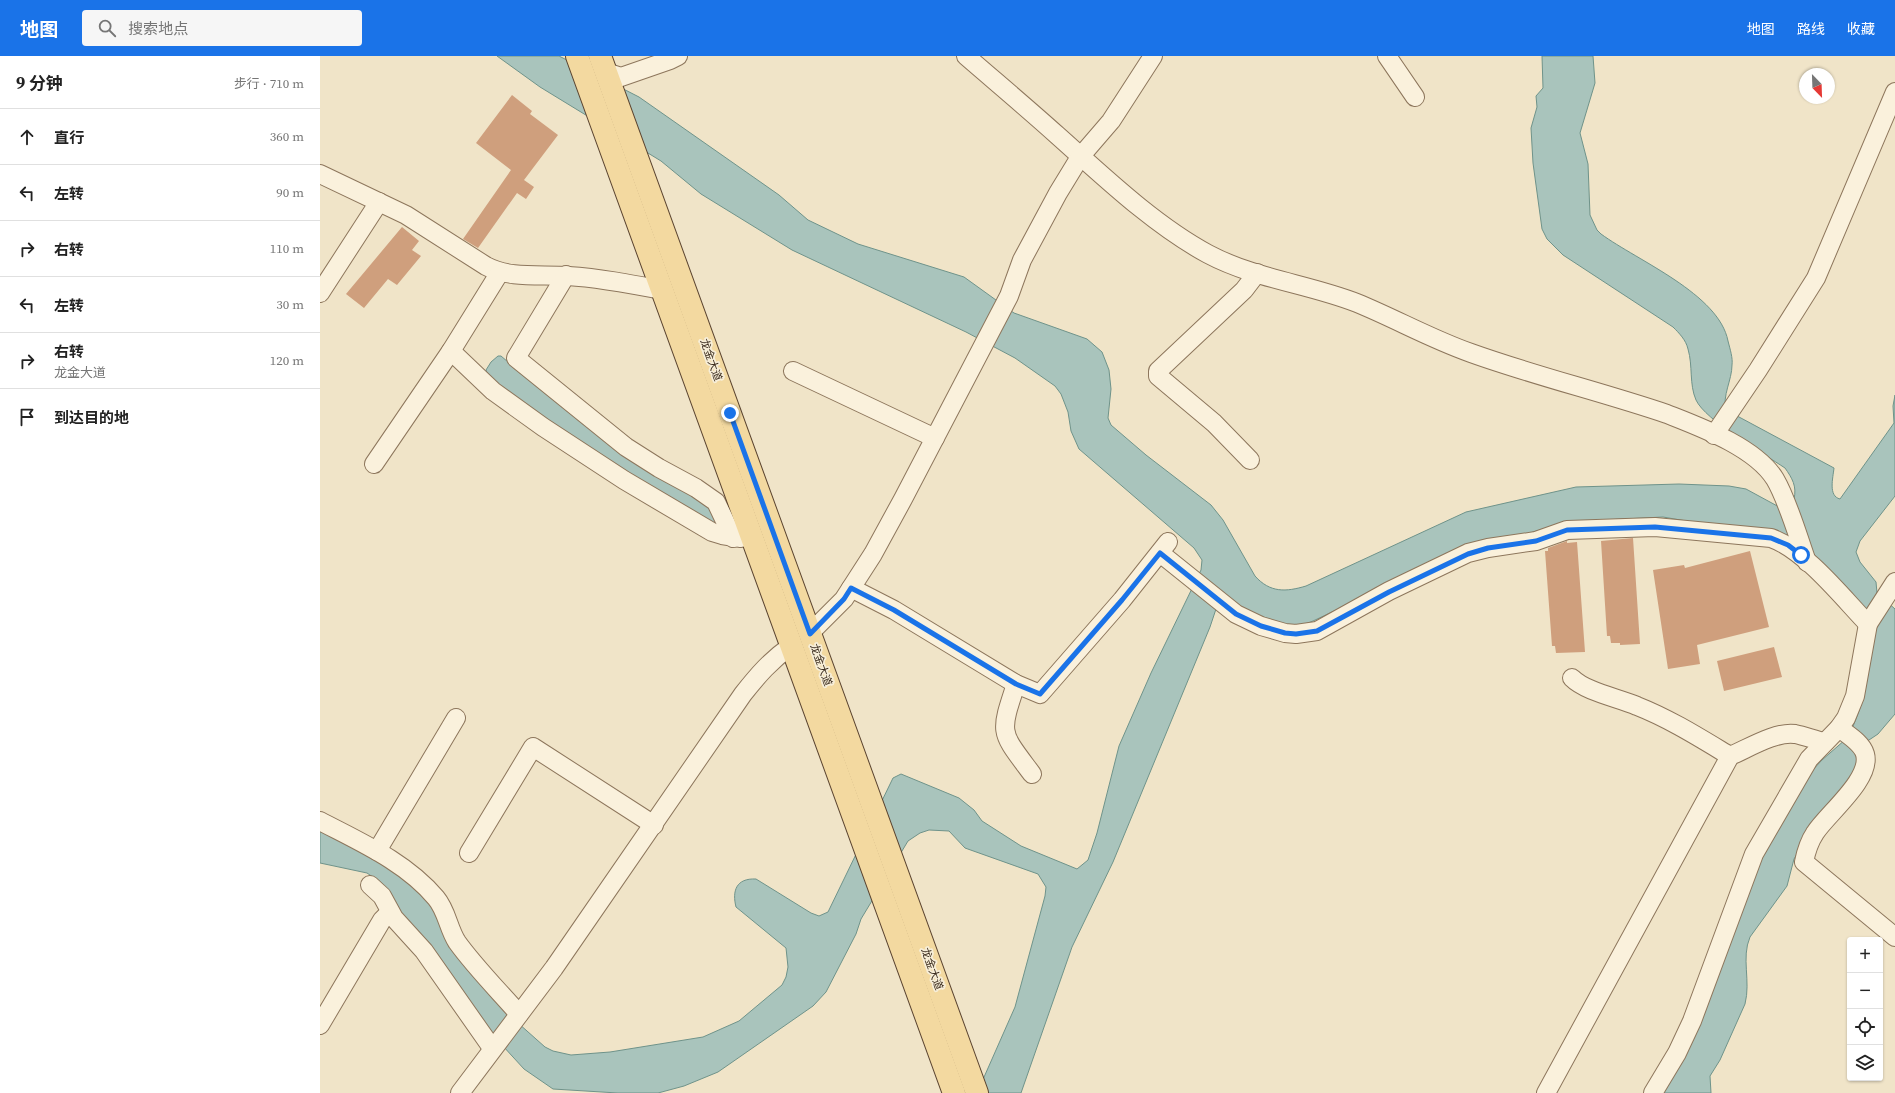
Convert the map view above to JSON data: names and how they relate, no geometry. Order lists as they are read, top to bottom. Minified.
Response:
{"streets":{"main road":["龙金大道"]},"north":"bottom right","page":{"header":"地图","search":"搜索地点","nav":["地图","路线","收藏"],"heading":["9 分钟","步行 · 710 m"],"list":[["直行","360 m"],["左转","90 m"],["右转","110 m"],["左转","30 m"],["右转","龙金大道","120 m"],"到达目的地"],"map_buttons":["+","−"]}}
